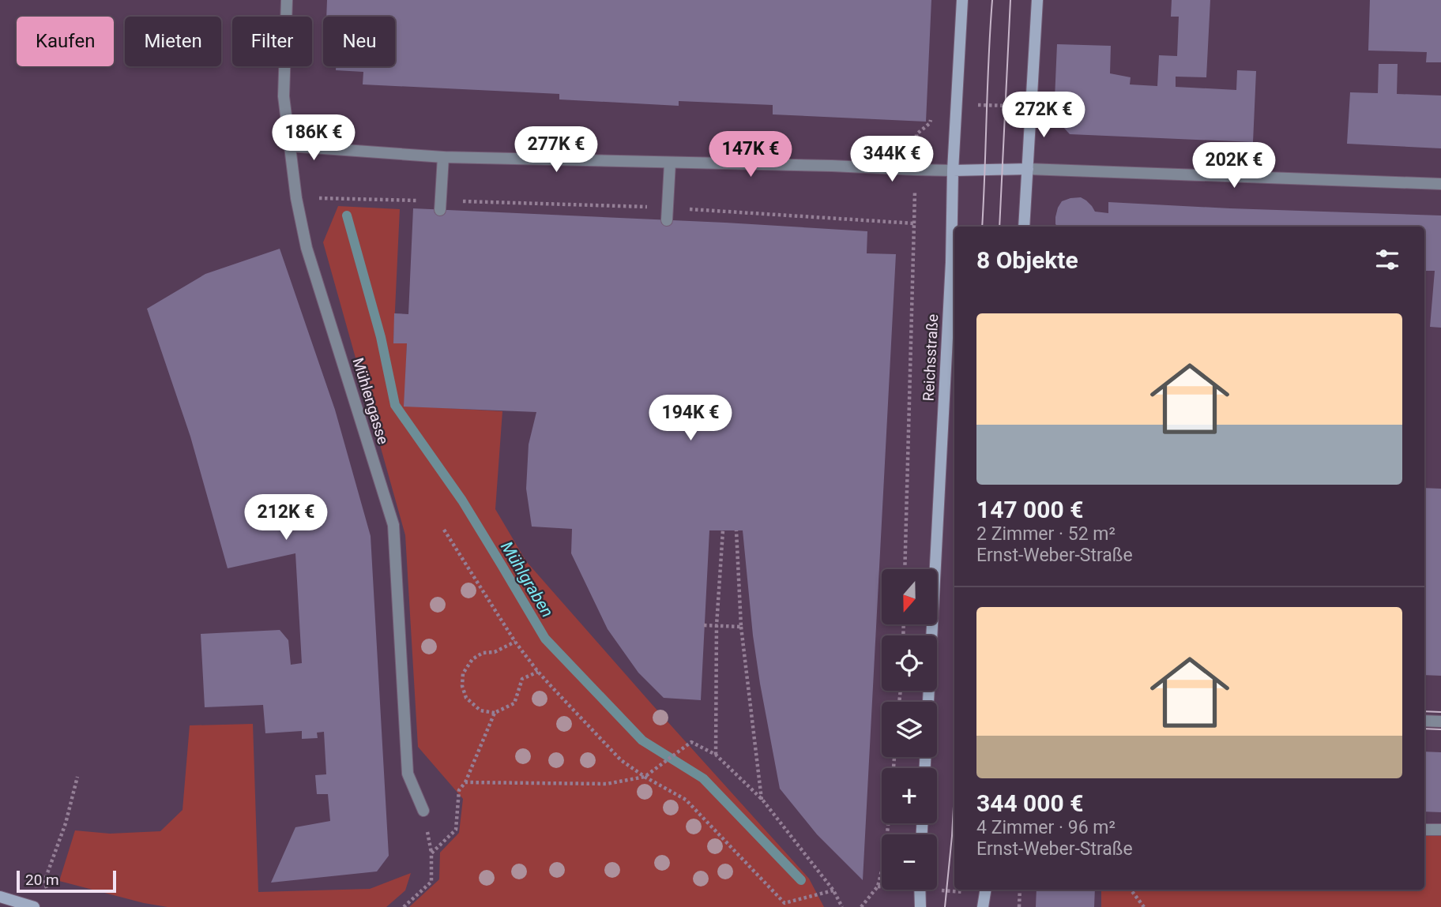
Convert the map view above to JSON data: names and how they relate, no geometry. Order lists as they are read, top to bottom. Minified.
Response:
{"streets":{"main road":["Reichsstraße"],"street":["Mühlengasse"]},"water":["Mühlgraben"],"scale_bar":"20 m","north":"bottom","page":{"chip":["Kaufen","Mieten","Filter","Neu"],"price":["272K €","186K €","277K €","147K €","344K €","202K €","194K €","212K €"],"heading":"8 Objekte","list":[{"name":"147 000 €","note":"2 Zimmer · 52 m² · Ernst-Weber-Straße"},{"name":"344 000 €","note":"4 Zimmer · 96 m² · Ernst-Weber-Straße"}],"map_buttons":["+","−"],"scale":"20 m"}}
